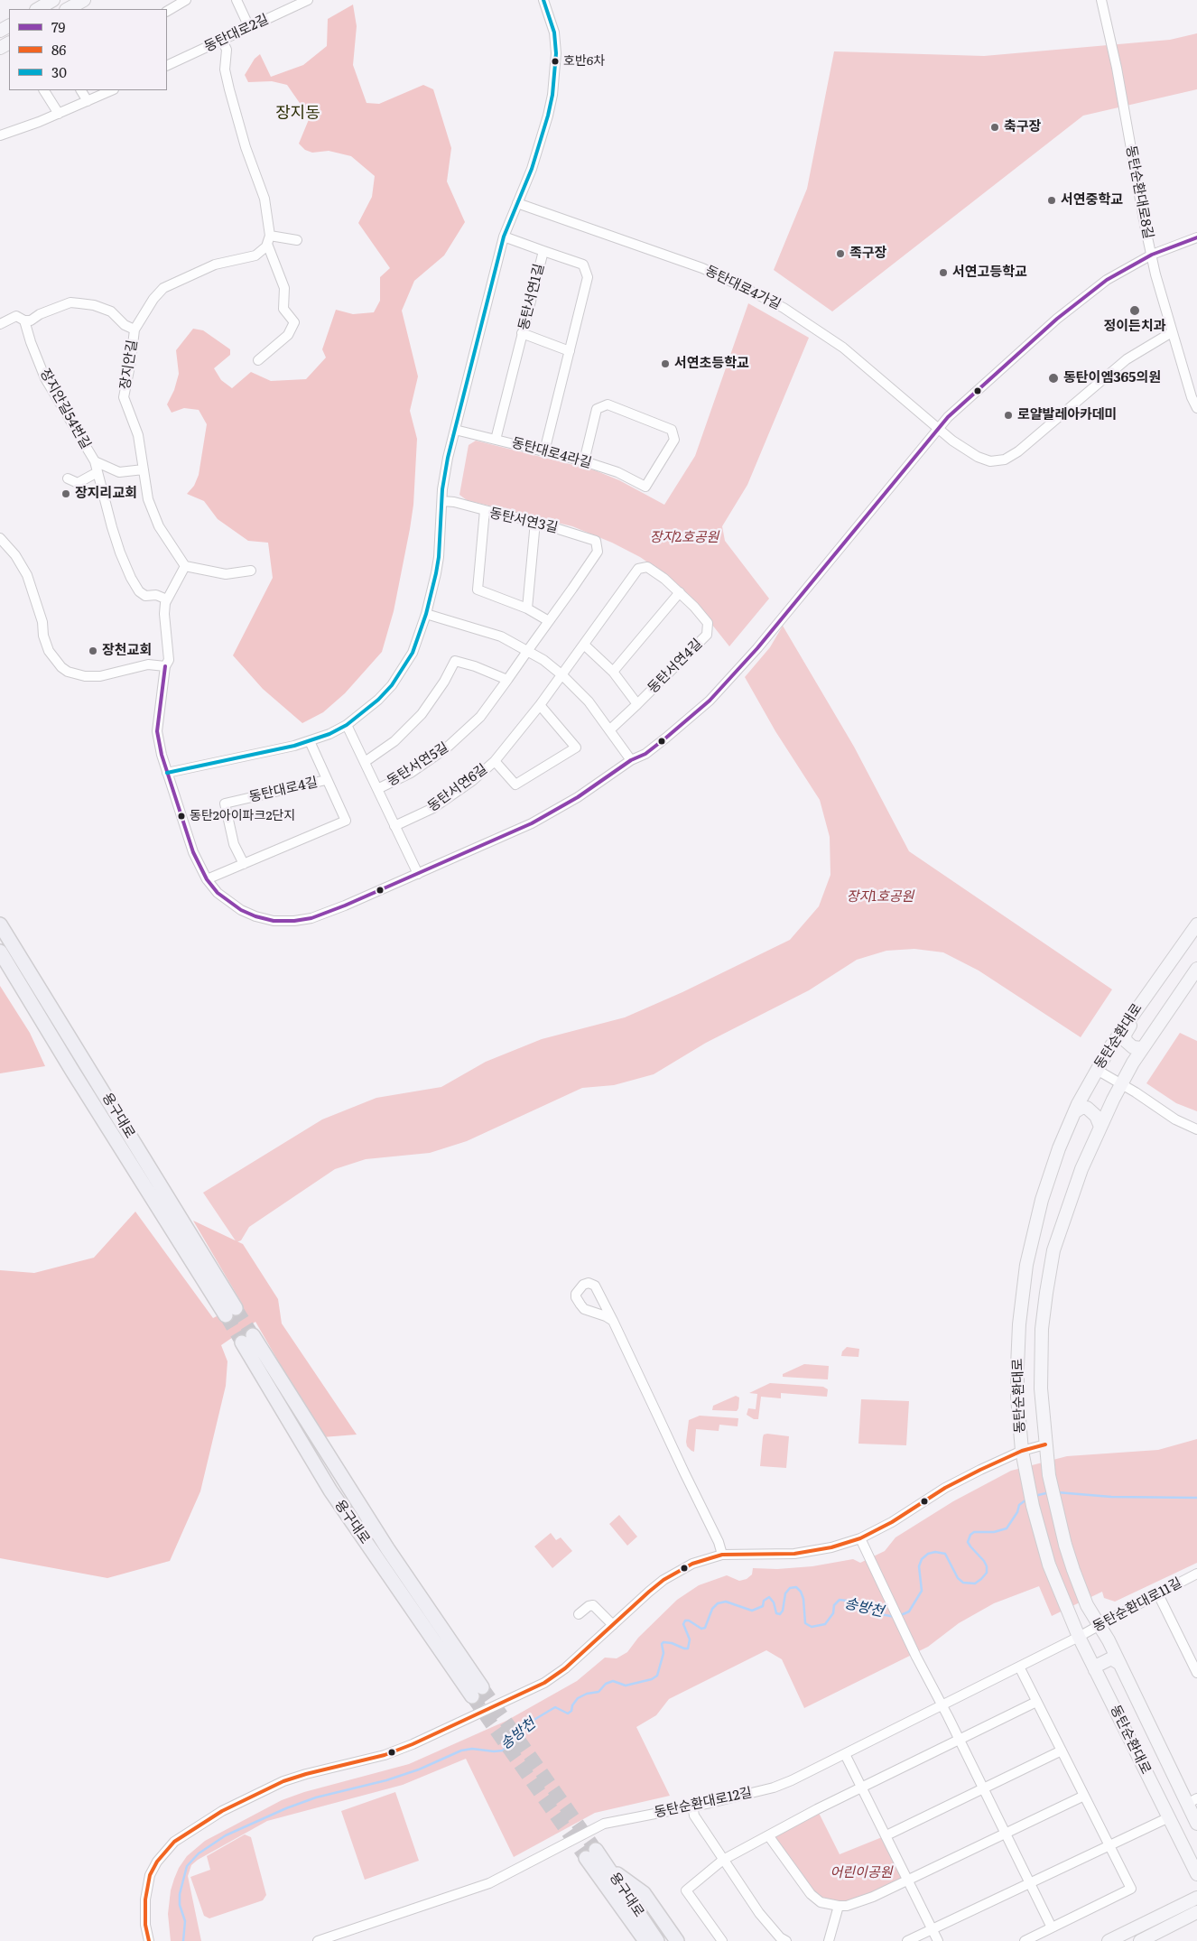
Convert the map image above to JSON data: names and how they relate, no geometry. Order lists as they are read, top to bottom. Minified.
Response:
{"streets":{"highway":["용구대로"],"main road":["동탄순환대로"],"street":["동탄대로2길","동탄순환대로8길","동탄대로4가길","동탄서연1길","장지안길","장지안길54번길","동탄대로4라길","동탄서연3길","동탄서연4길","동탄서연5길","동탄서연6길","동탄대로4길","동탄순환대로11길","동탄순환대로12길"]},"crossings":[["동탄순환대로8길","동탄대로4가길"],["동탄서연1길","동탄대로4라길"],["동탄서연3길","동탄서연5길"],["동탄서연4길","동탄서연6길"],["동탄순환대로","동탄순환대로11길"],["동탄순환대로","동탄순환대로12길"],["동탄순환대로11길","동탄순환대로12길"]],"districts":["장지동"],"water":["송방천"],"parks":["장지2호공원","장지1호공원","어린이공원"],"places":["호반6차","축구장","서연중학교","족구장","서연고등학교","정이든치과","서연초등학교","동탄이엠365의원","로얄발레아카데미","장지리교회","장천교회","동탄2아이파크2단지"],"lines":["transit line 30","transit line 79","transit line 86"],"legend":["79","86","30"]}
